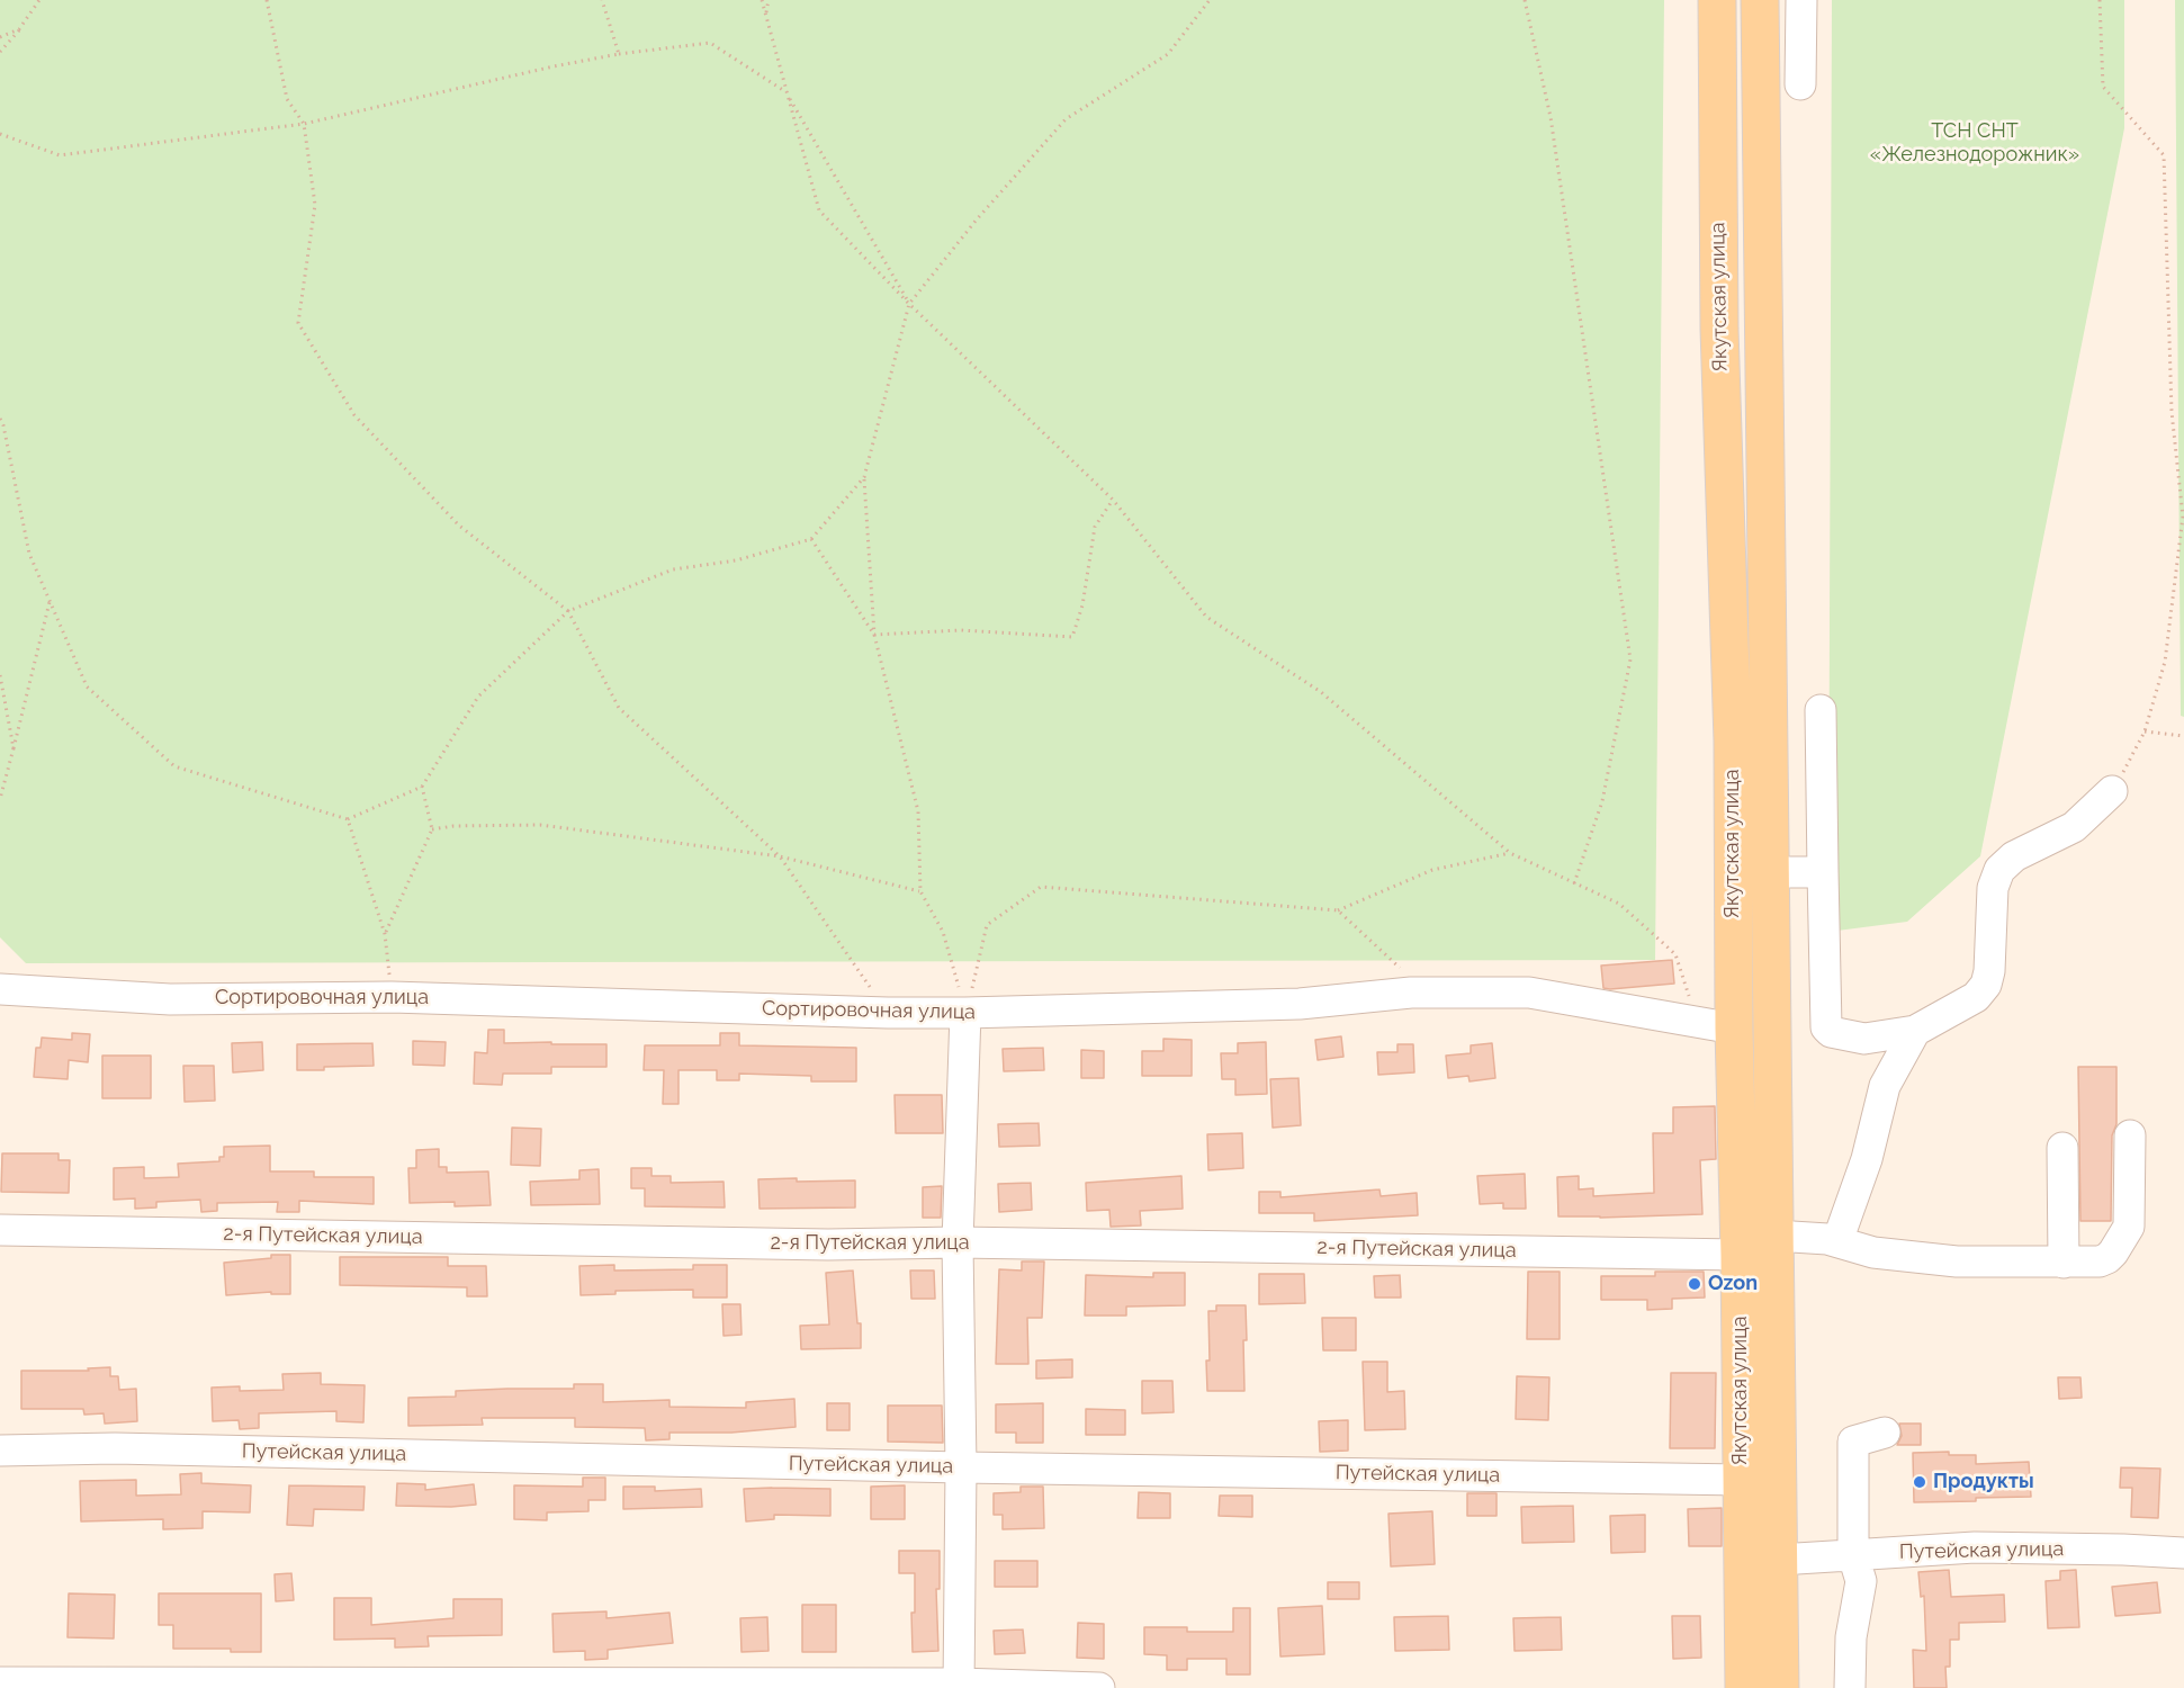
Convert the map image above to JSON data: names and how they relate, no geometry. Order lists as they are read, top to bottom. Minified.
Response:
{"streets":{"main road":["Якутская улица"],"street":["Сортировочная улица","2-я Путейская улица","Путейская улица"]},"crossings":[["Якутская улица","Сортировочная улица"],["Якутская улица","2-я Путейская улица"],["Якутская улица","Путейская улица"]],"parks":["ТСН СНТ «Железнодорожник»"],"places":["Ozon","Продукты"]}
